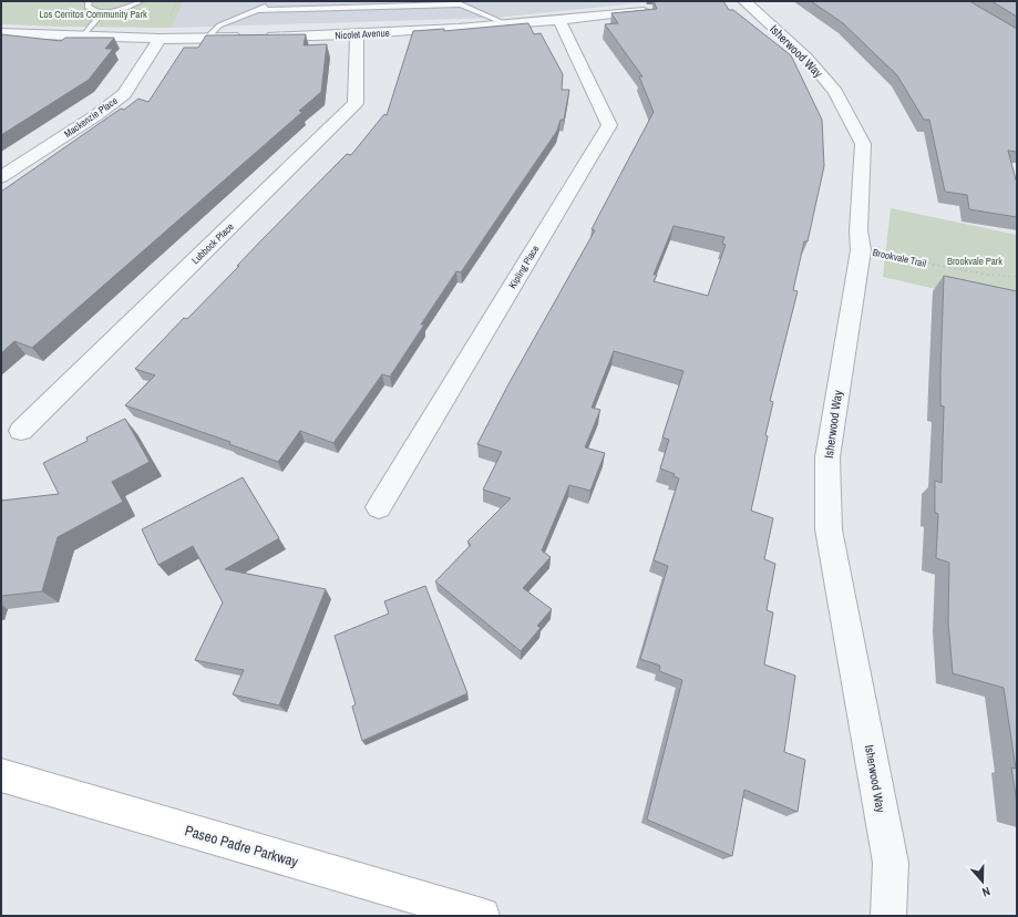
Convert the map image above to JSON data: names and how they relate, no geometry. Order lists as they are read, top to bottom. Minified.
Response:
{"streets":{"main road":["Paseo Padre Parkway"],"street":["Nicolet Avenue","Isherwood Way","Mackenzie Place","Lubbock Place","Kipling Place"],"path":["Brookvale Trail"]},"crossings":[["Nicolet Avenue","Mackenzie Place"],["Nicolet Avenue","Lubbock Place"],["Nicolet Avenue","Kipling Place"],["Isherwood Way","Brookvale Trail"]],"parks":["Los Cerritos Community Park","Brookvale Park"],"north":"bottom"}
